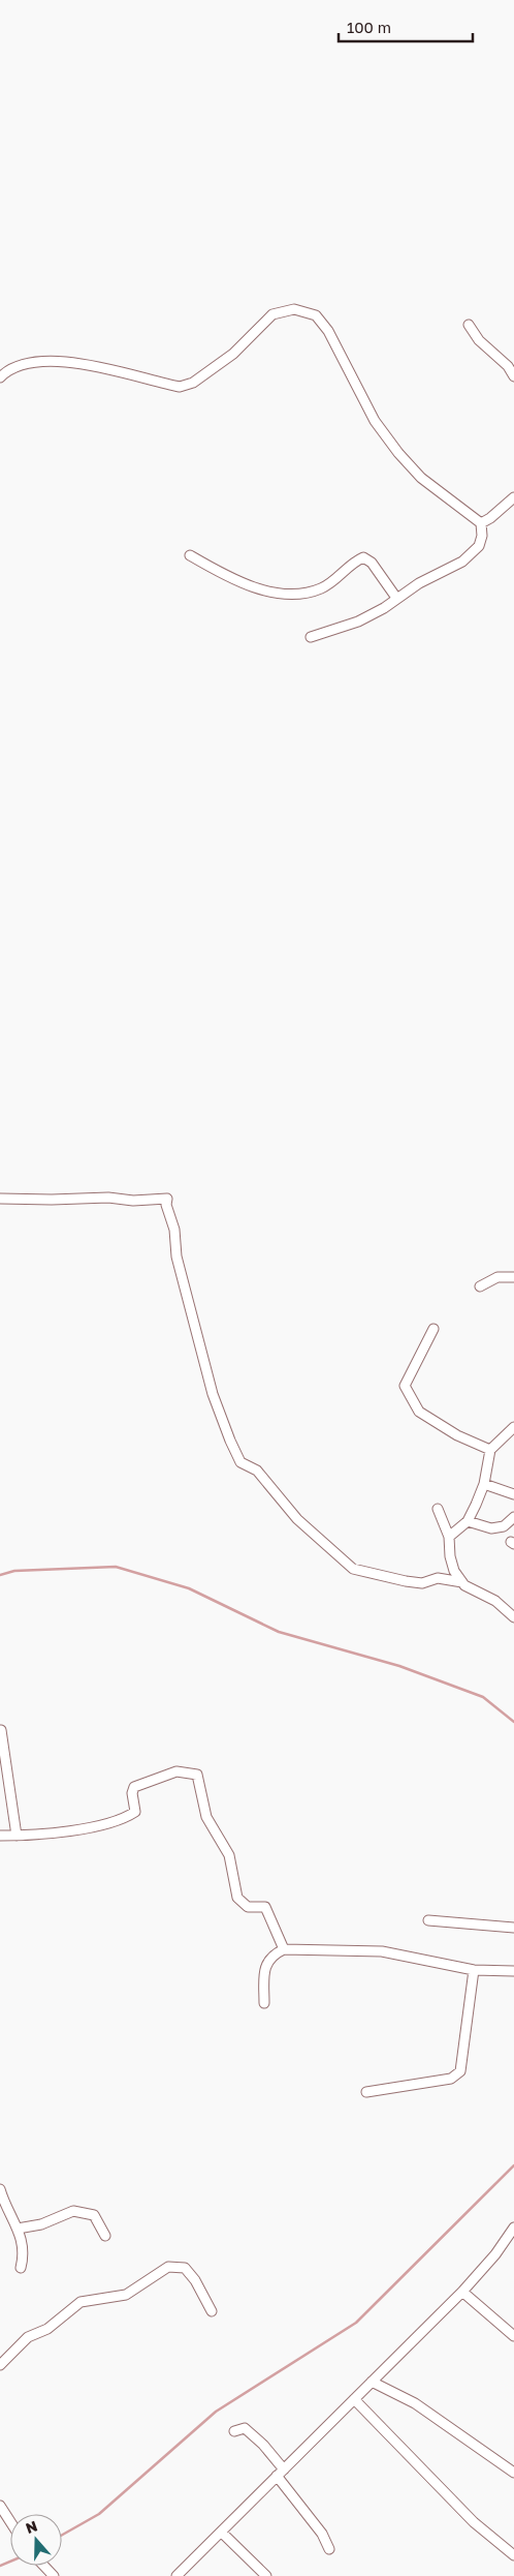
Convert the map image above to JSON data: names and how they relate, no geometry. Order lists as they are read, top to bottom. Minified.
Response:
{"scale_bar":"100 m","north":"top"}
